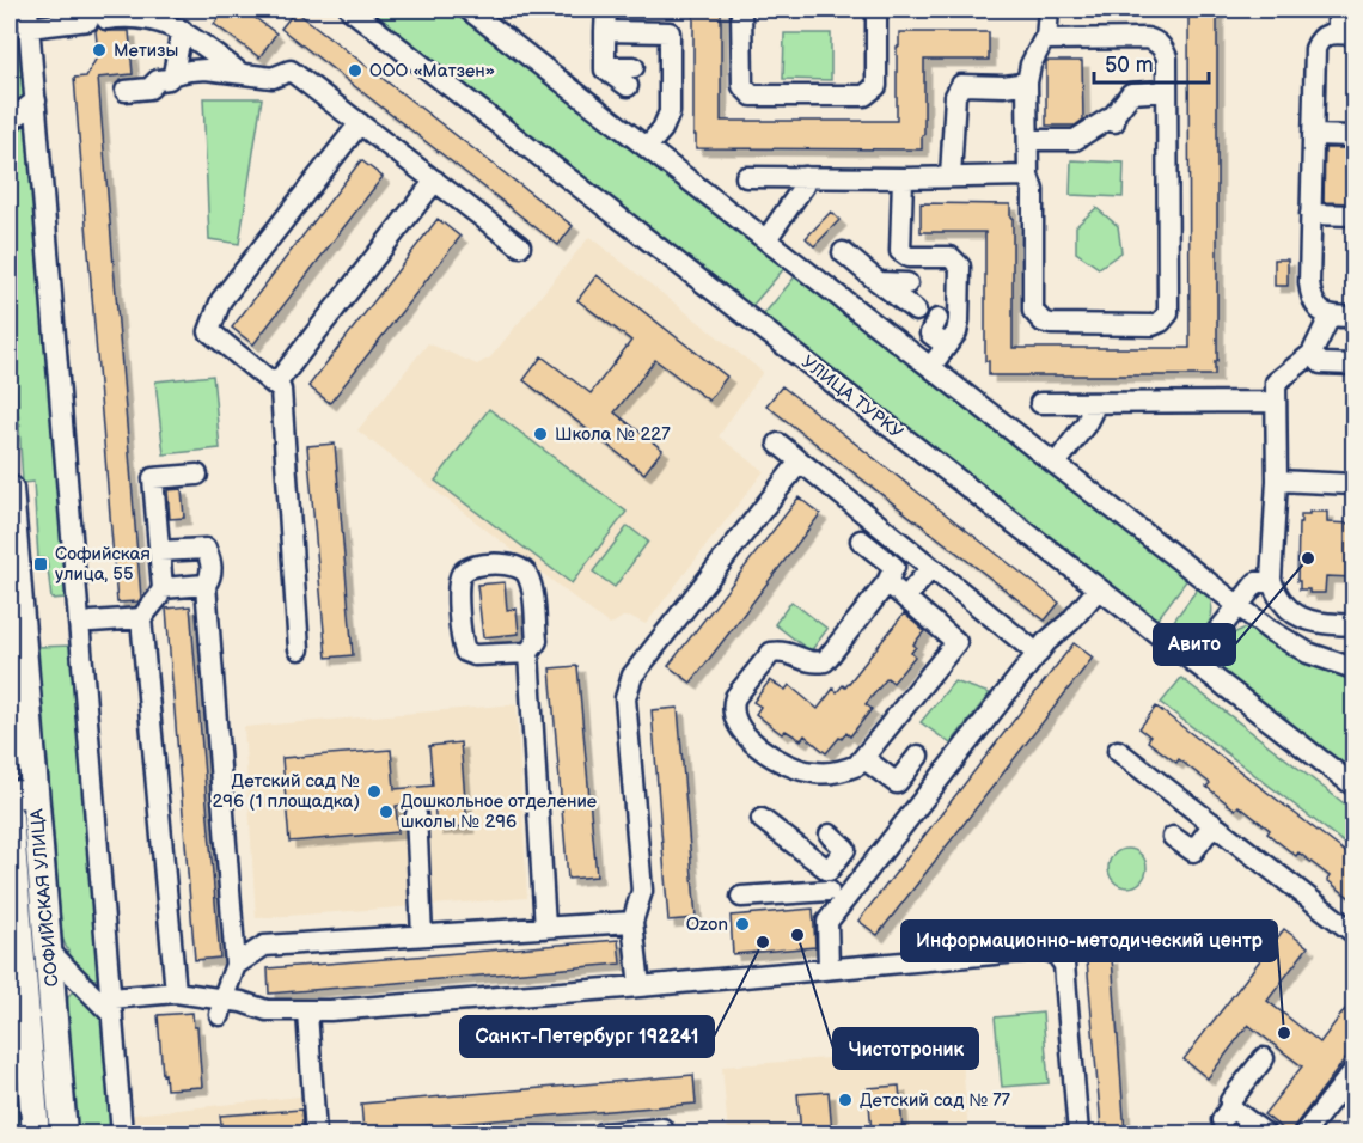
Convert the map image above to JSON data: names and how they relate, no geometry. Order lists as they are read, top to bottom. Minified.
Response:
{"streets":{"main road":["СОФИЙСКАЯ УЛИЦА"],"street":["УЛИЦА ТУРКУ"]},"places":{"other":["Метизы","ООО «Матзен»","Школа № 227","Авито","Детский сад № 296 (1 площадка)","Дошкольное отделение школы № 296","Ozon","Чистотроник","Санкт-Петербург 192241","Информационно-методический центр","Детский сад № 77"],"transit":["Софийская улица, 55"]},"scale_bar":"50 m"}
